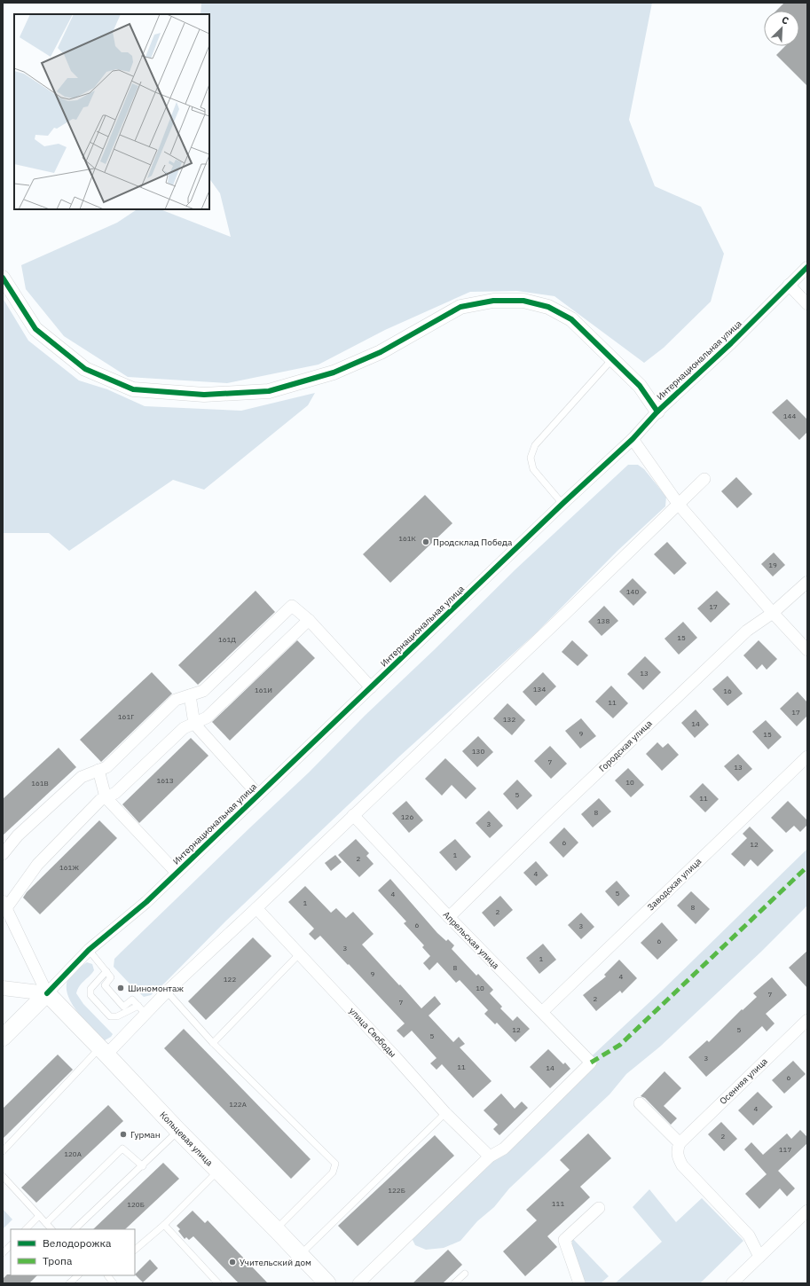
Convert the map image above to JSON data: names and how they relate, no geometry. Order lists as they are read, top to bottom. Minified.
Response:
{"streets":{"main road":["Интернациональная улица","Кольцевая улица"],"street":["Городская улица","Заводская улица","Апрельская улица","улица Свободы","Осенняя улица"]},"crossings":[["Интернациональная улица","Кольцевая улица"],["Городская улица","Апрельская улица"],["Заводская улица","Апрельская улица"],["Апрельская улица","улица Свободы"]],"places":["Продсклад Победа","Шиномонтаж","Гурман","Учительский дом"],"house_numbers":["144","161К","19","140","17","138","15","161Д","13","134","161И","16","11","17","161Г","132","14","9","15","130","7","13","161З","10","161В","5","11","8","126","3","6","12","1","2","161Ж","4","5","4","1","8","2","6","3","6","3","1","8","9","4","122","10","7","2","7","12","5","5","3","11","14","6","122А","4","2","117","120А","122Б","111","120Б"],"legend":["Велодорожка","Тропа"],"north":"top right"}
